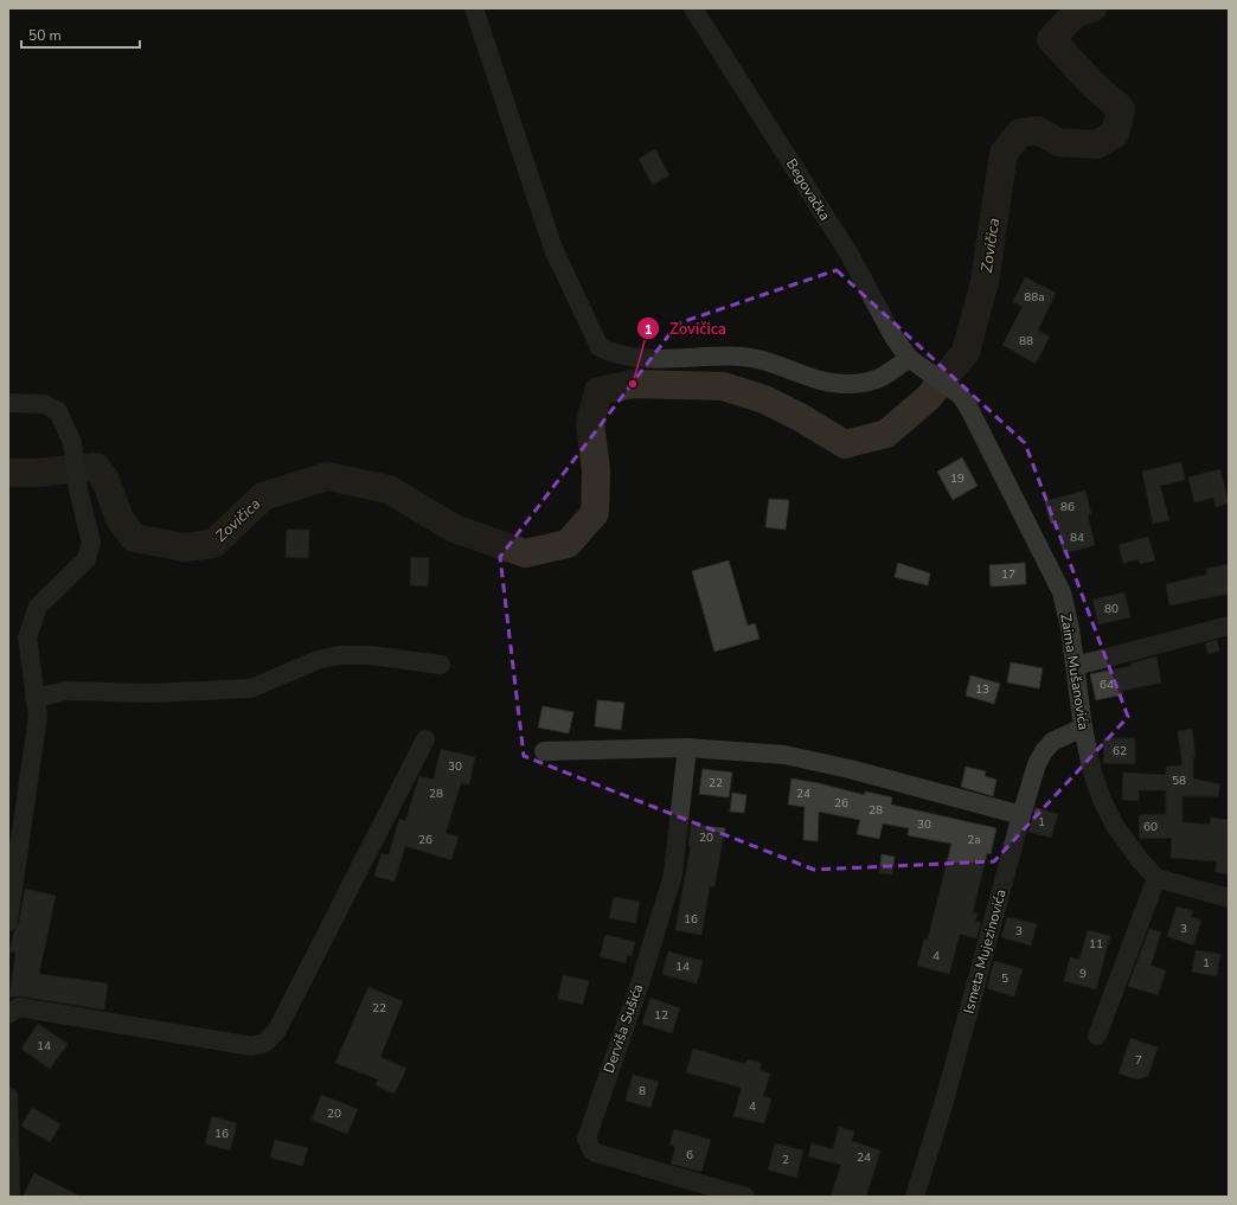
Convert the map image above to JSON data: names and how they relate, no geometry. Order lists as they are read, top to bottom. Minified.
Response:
{"streets":{"street":["Begovačka","Zaima Mušanovića","Ismeta Mujezinovića","Derviša Sušića"]},"crossings":[["Begovačka","Zaima Mušanovića"],["Zaima Mušanovića","Ismeta Mujezinovića"]],"water":["Zovičica"],"places":["Zovičica"],"house_numbers":["88a","88","19","86","84","17","80","64","13","62","30","58","22","28","24","26","28","1","30","60","20","26","2a","16","3","3","11","4","1","14","9","5","22","12","14","7","8","4","20","16","6","24","2"],"scale_bar":"50 m"}
